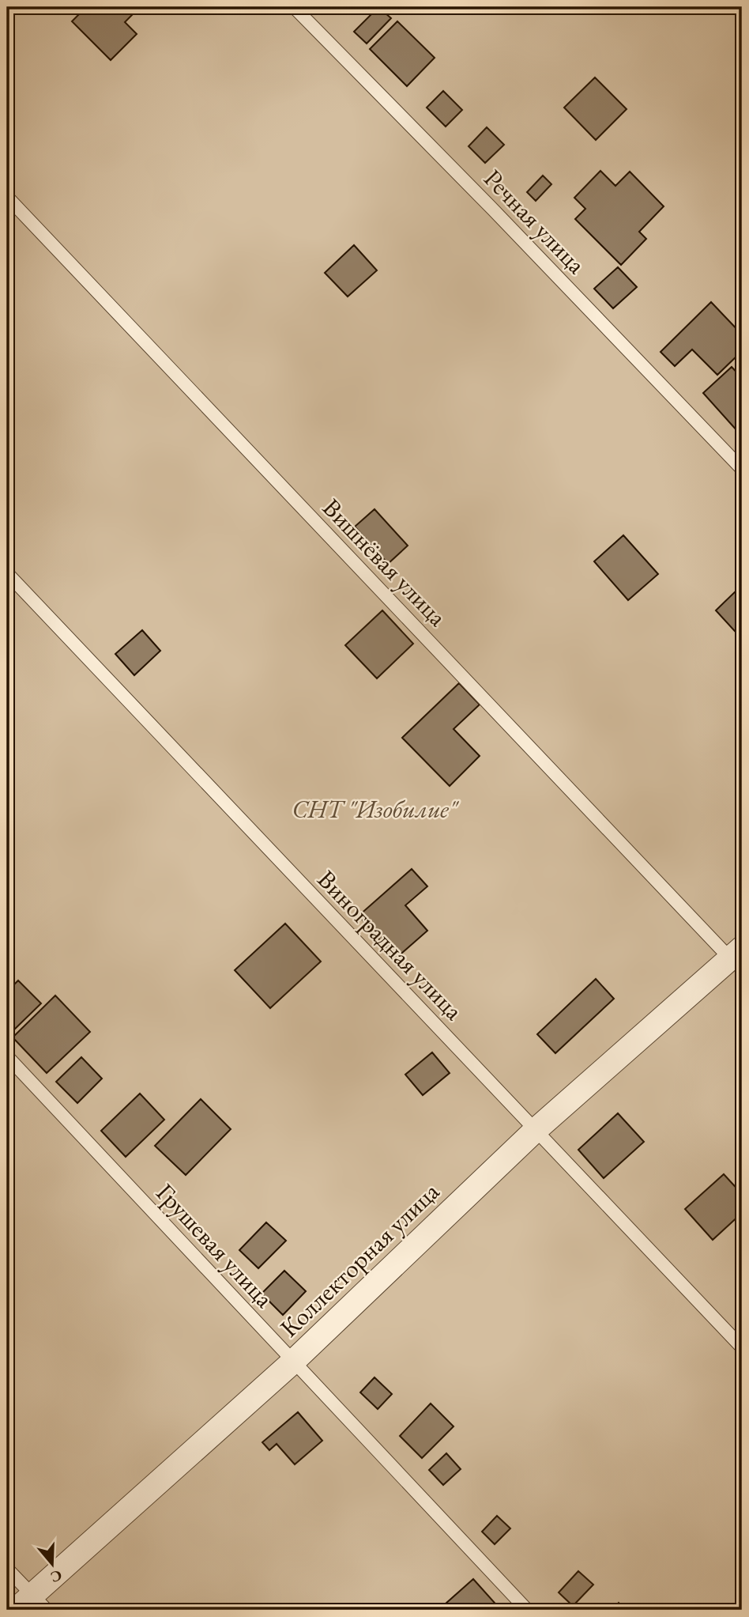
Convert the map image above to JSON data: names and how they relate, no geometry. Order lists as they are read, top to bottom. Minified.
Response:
{"streets":{"street":["Коллекторная улица"],"lane":["Речная улица","Вишнёвая улица","Виноградная улица","Грушевая улица"]},"crossings":[["Вишнёвая улица","Коллекторная улица"],["Виноградная улица","Коллекторная улица"],["Грушевая улица","Коллекторная улица"]],"parks":["СНТ \"Изобилие\""],"north":"bottom"}
